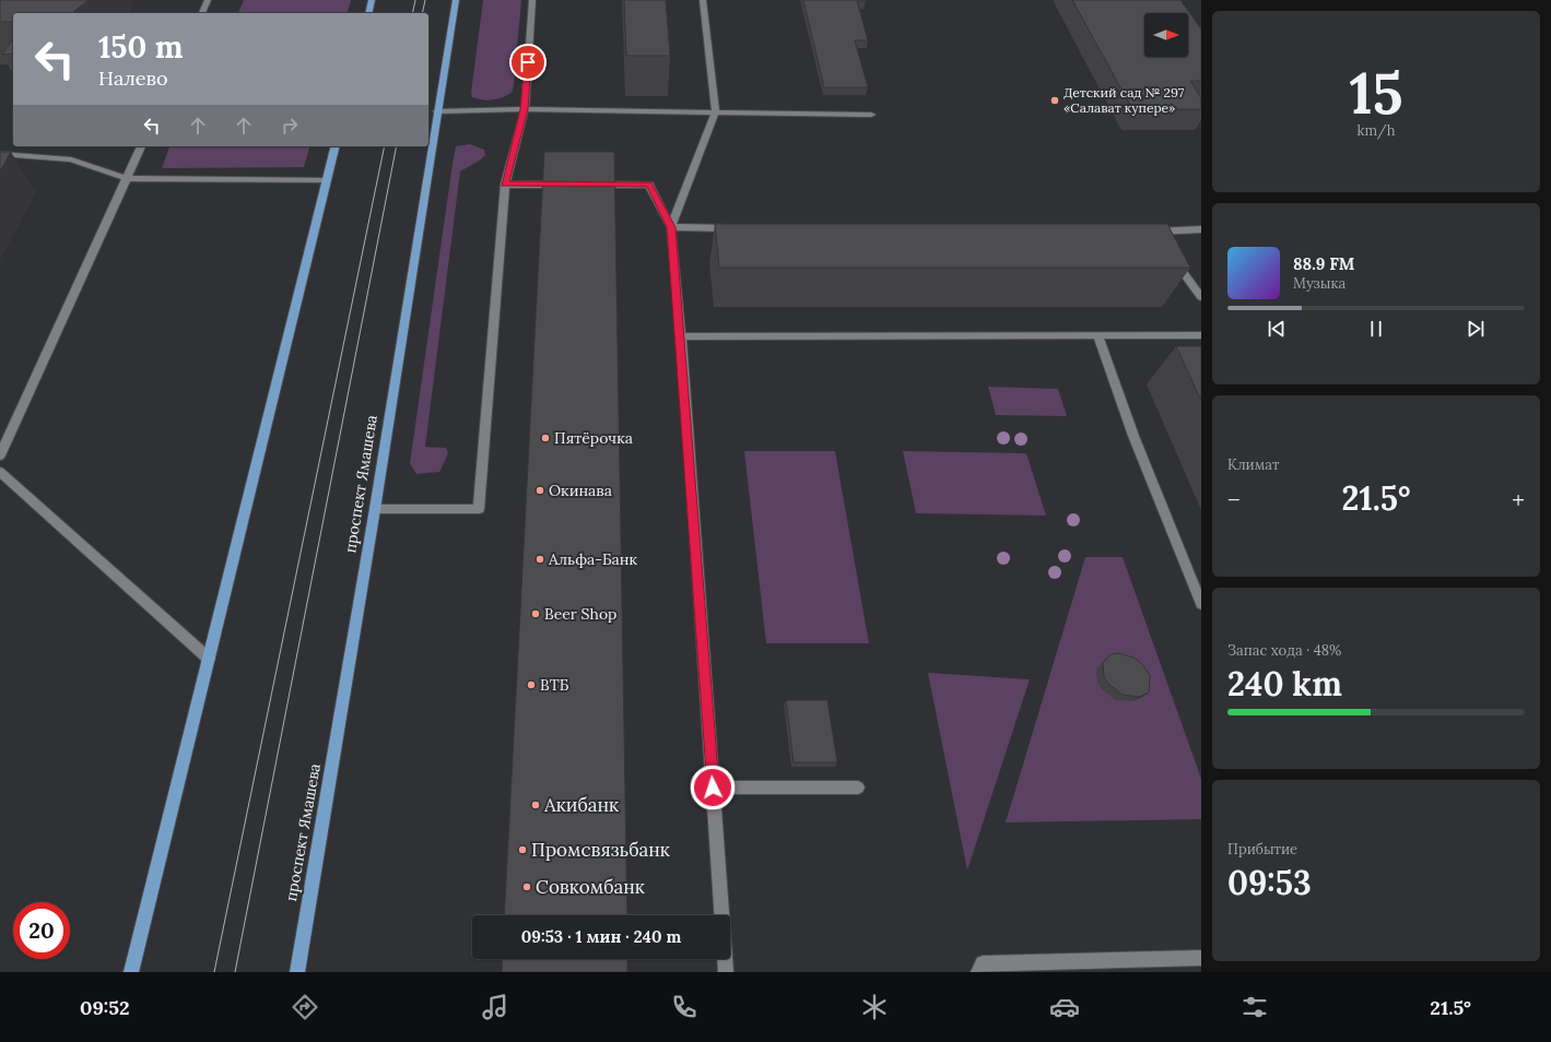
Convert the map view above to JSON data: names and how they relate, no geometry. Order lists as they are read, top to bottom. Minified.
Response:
{"streets":{"main road":["проспект Ямашева"]},"places":["Детский сад № 297 «Салават купере»","Пятёрочка","Окинава","Альфа-Банк","Beer Shop","ВТБ","Акибанк","Промсвязьбанк","Совкомбанк"],"north":"right","page":{"tile":[["15","km/h"],"Климат",["Запас хода · 48%","240 km"],["Прибытие","09:53"]],"turn":["150 m","Налево"],"song":["88.9 FM","Музыка"],"heat":["−","21.5°","+"],"limit":"20","trip":"09:53 · 1 мин · 240 m","tabs":["09:52","21.5°"]}}
